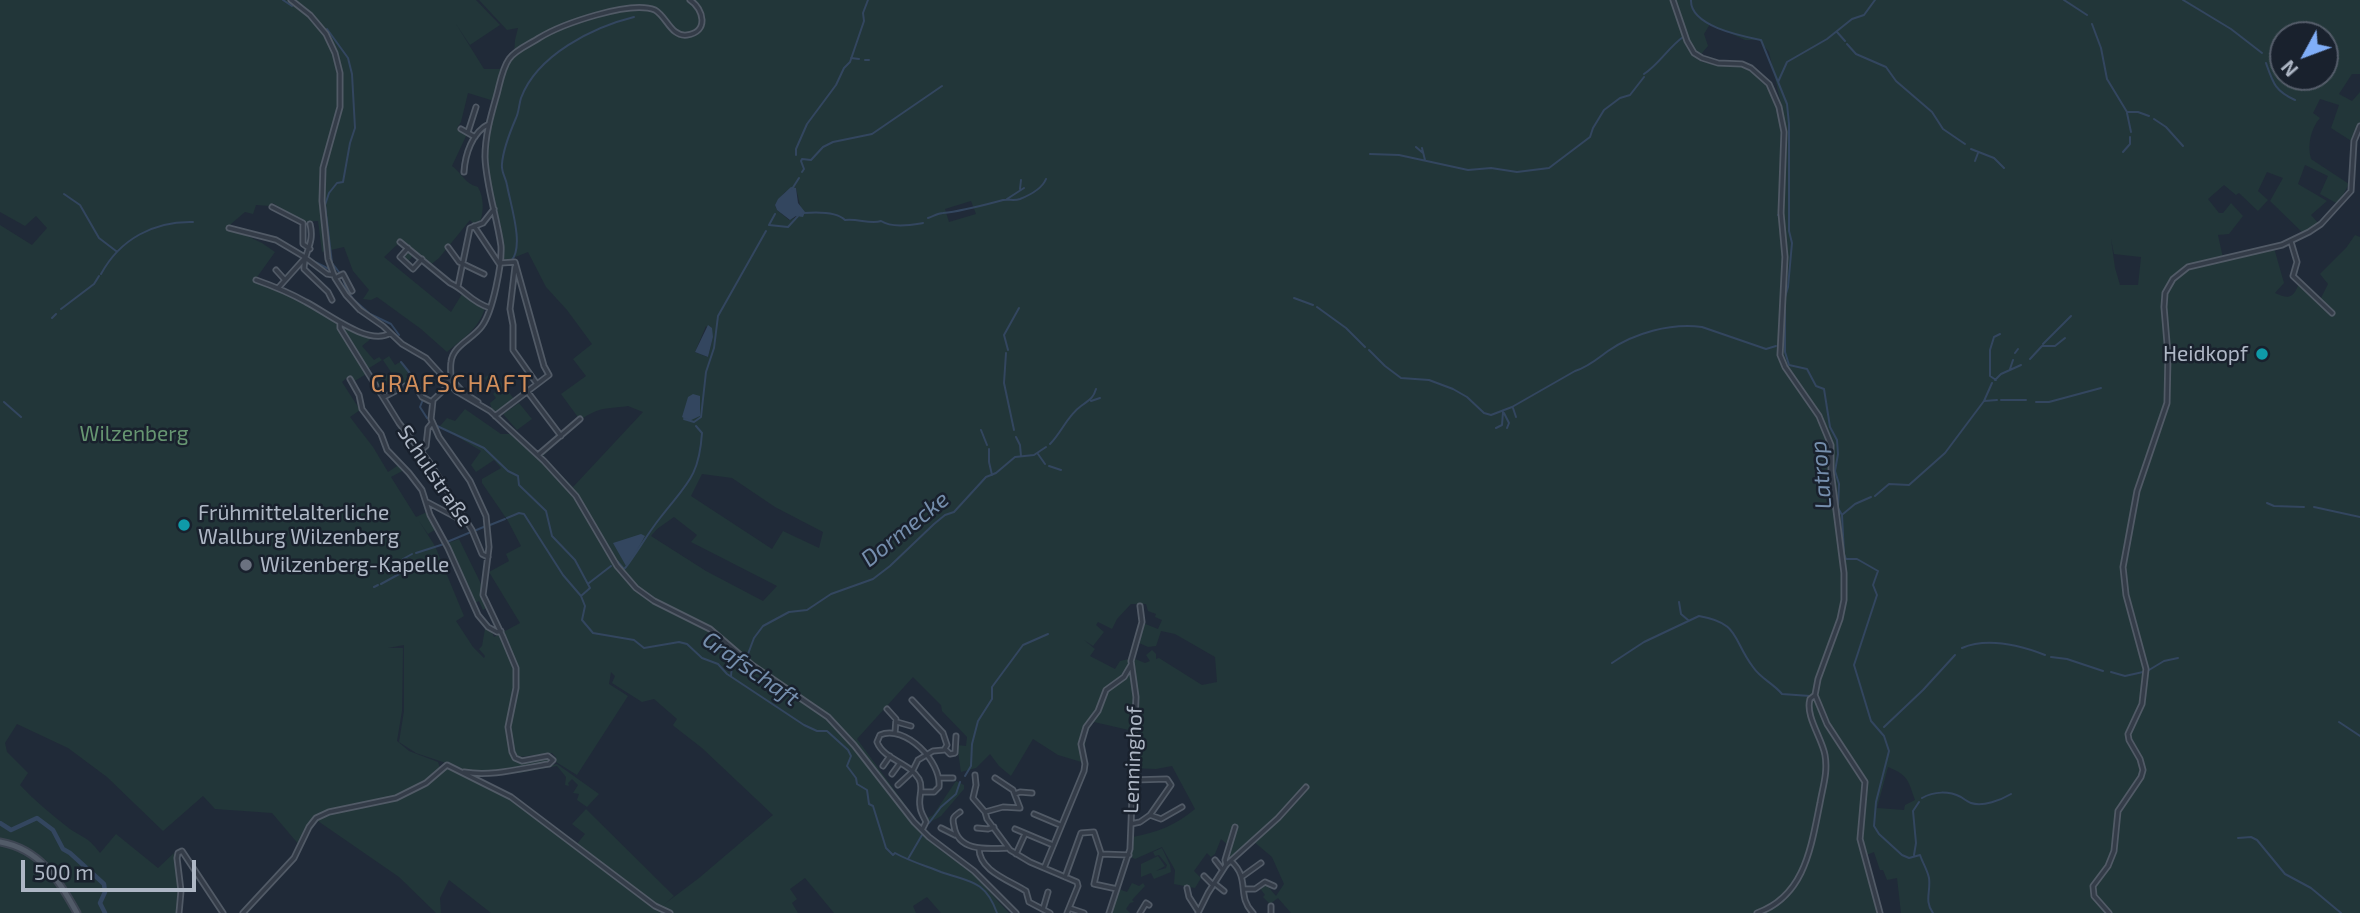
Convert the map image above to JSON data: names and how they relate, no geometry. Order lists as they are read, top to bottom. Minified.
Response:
{"streets":{"street":["Schulstraße","Lenninghof"]},"districts":["GRAFSCHAFT"],"water":["Latrop","Dormecke","Grafschaft"],"parks":["Wilzenberg"],"places":["Heidkopf","Frühmittelalterliche Wallburg Wilzenberg","Wilzenberg-Kapelle"],"scale_bar":"500 m","north":"bottom left"}
